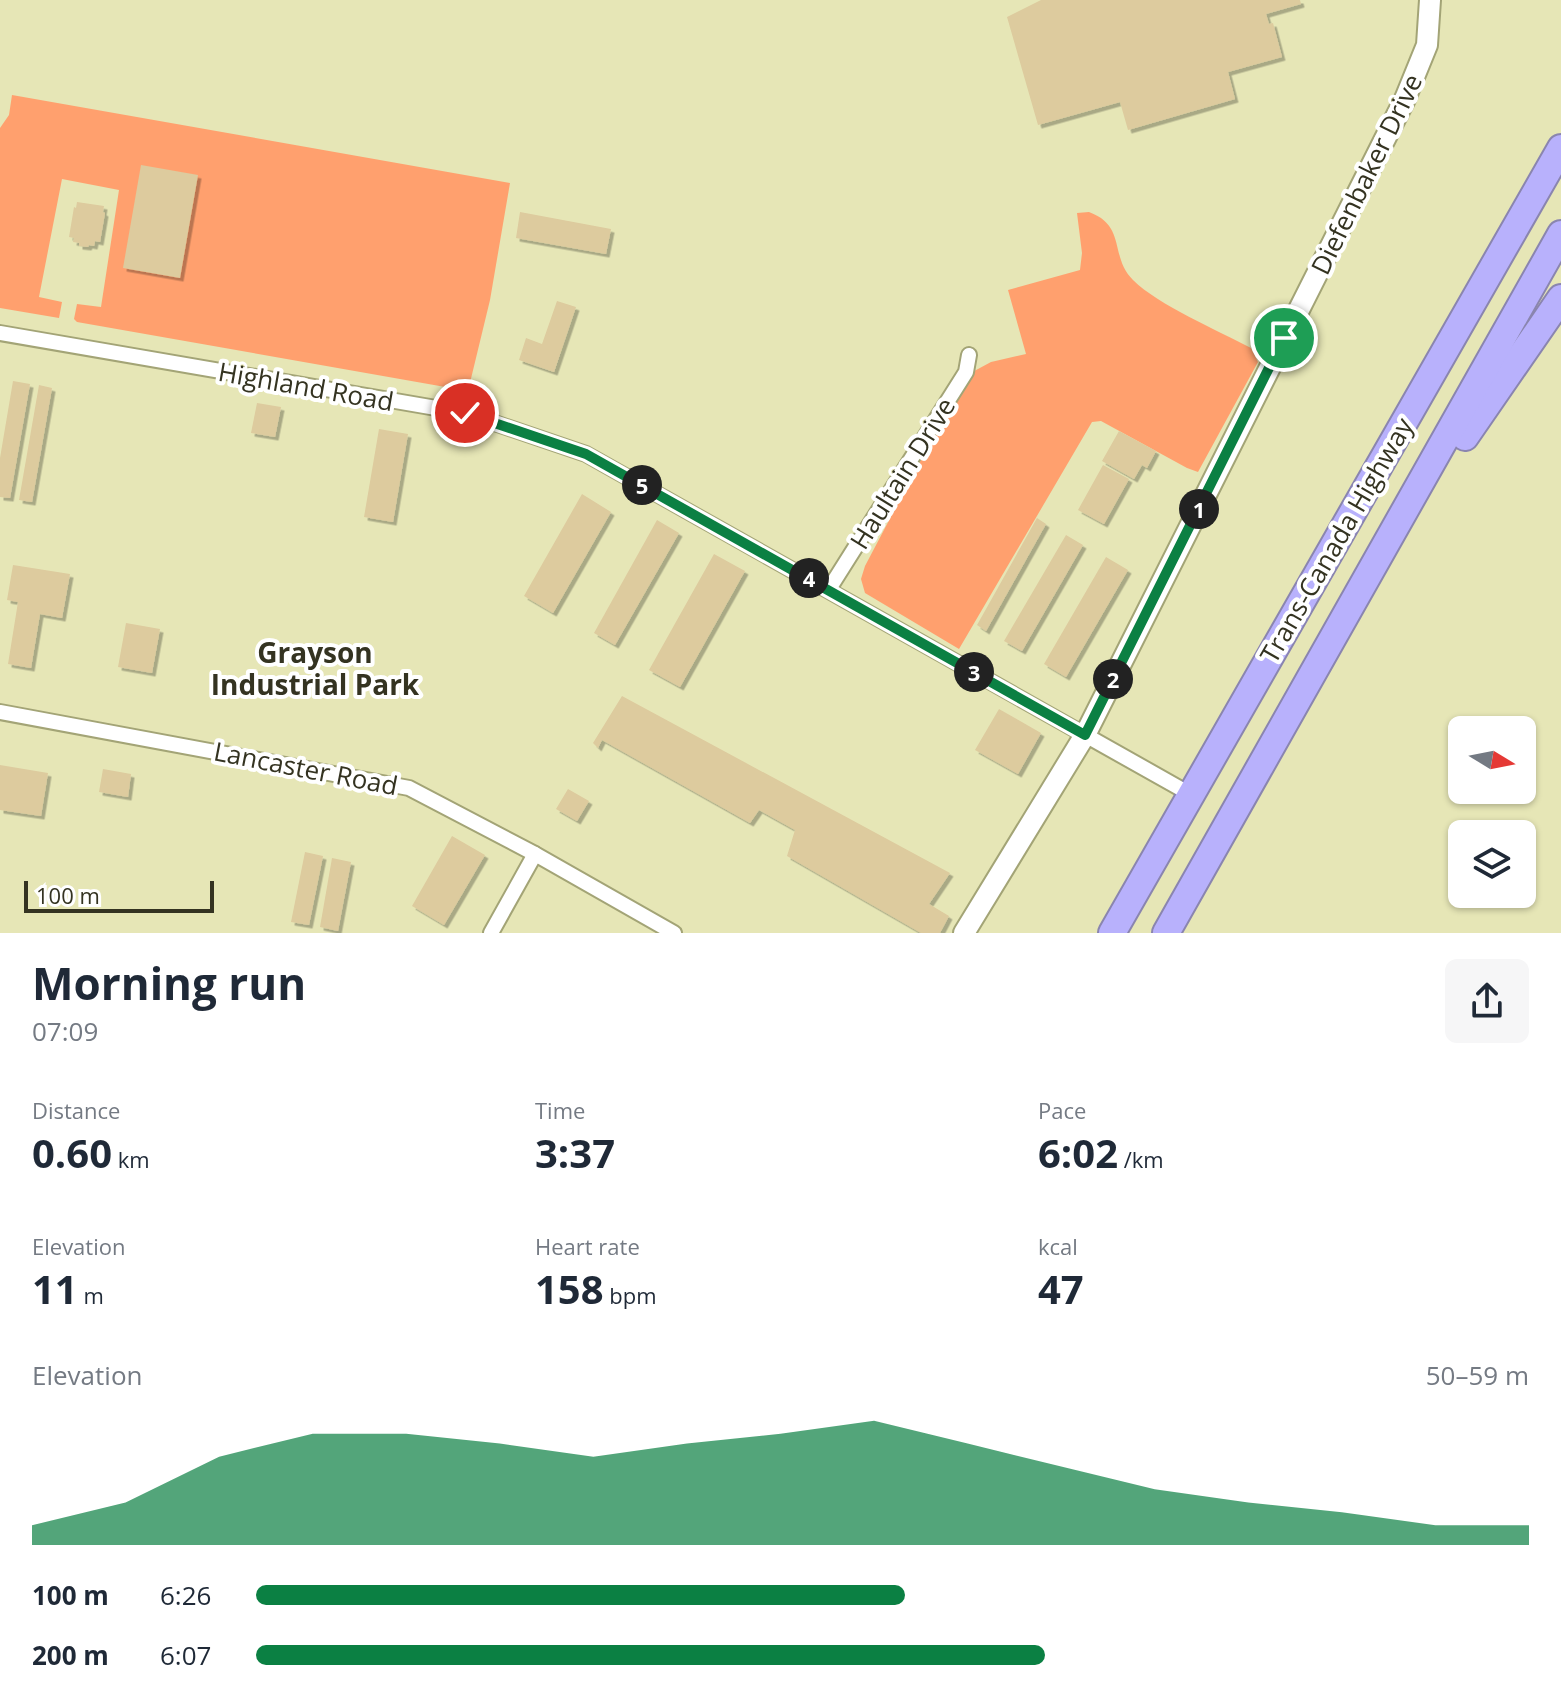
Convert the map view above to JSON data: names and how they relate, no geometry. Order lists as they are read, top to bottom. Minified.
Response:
{"streets":{"highway":["Trans-Canada Highway"],"street":["Diefenbaker Drive","Highland Road","Haultain Drive","Lancaster Road"]},"crossings":[["Diefenbaker Drive","Highland Road"],["Highland Road","Haultain Drive"],["Highland Road","Trans-Canada Highway"]],"districts":["Grayson Industrial Park"],"scale_bar":"100 m","north":"right","page":{"pins":["5","1","4","3","2"],"scale":"100 m","heading":["Morning run","07:09"],"stats":[["Distance","0.60 km"],["Time","3:37"],["Pace","6:02 /km"],["Elevation","11 m"],["Heart rate","158 bpm"],["kcal","47"]],"chart":["Elevation","50–59 m"],"list":[{"name":"100 m","note":"6:26"},{"name":"200 m","note":"6:07"}]}}
